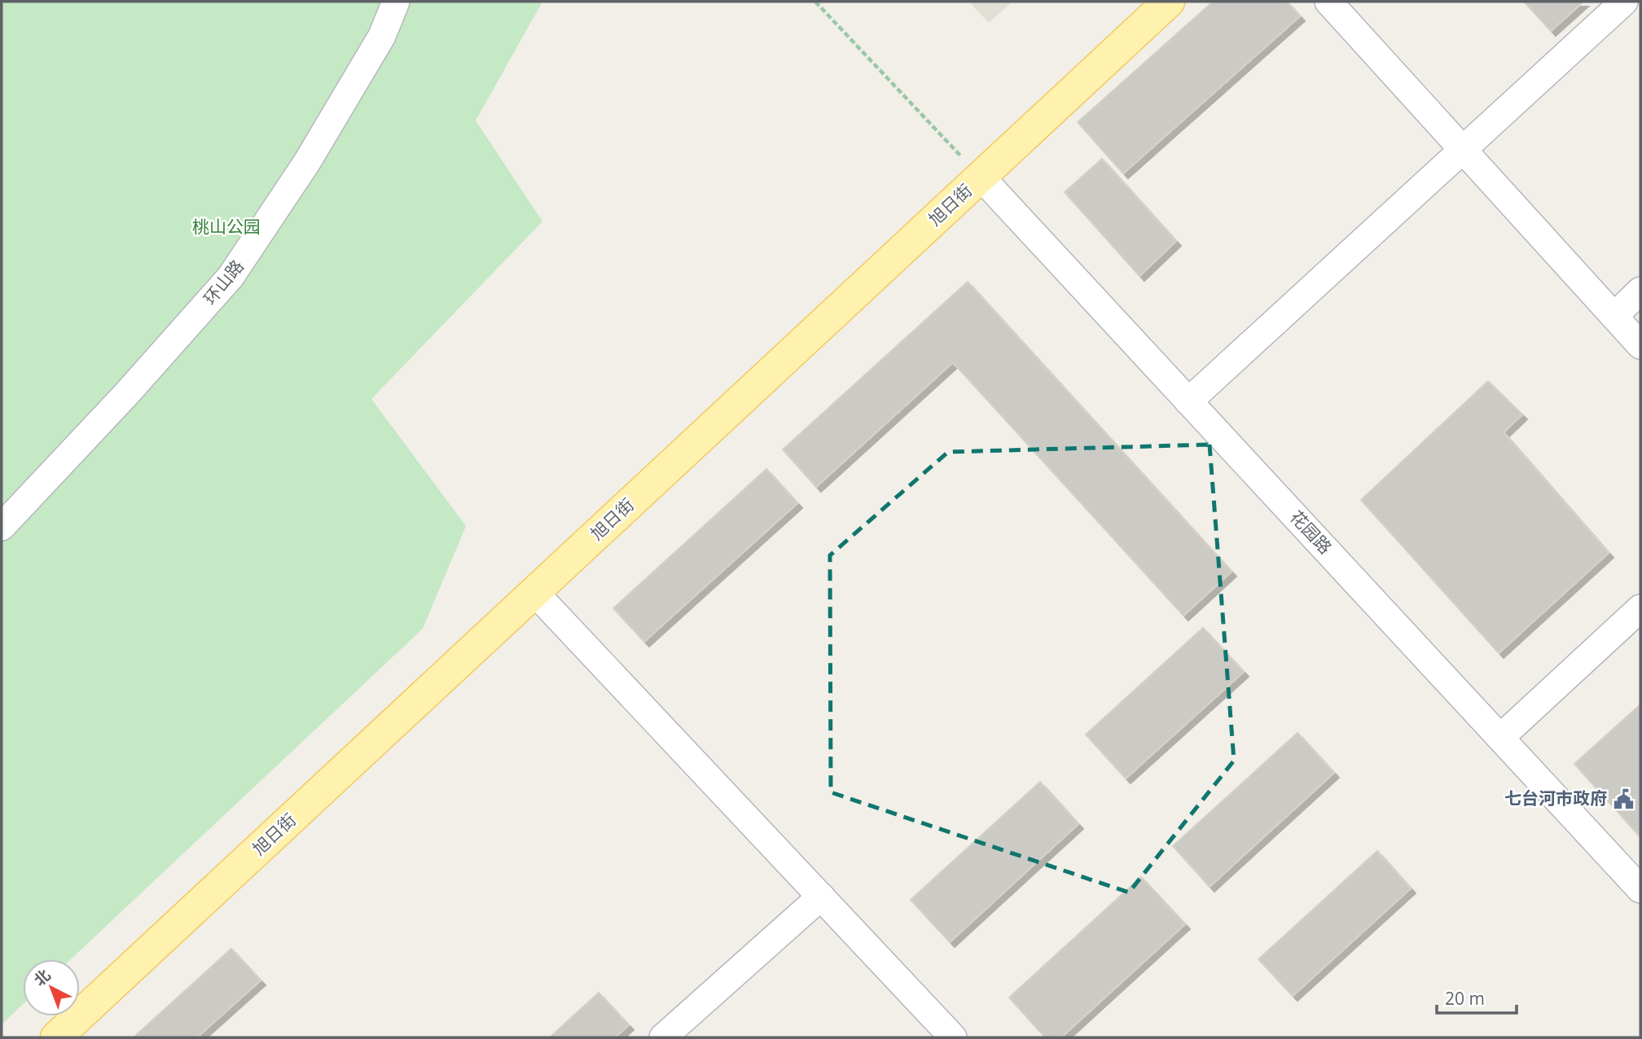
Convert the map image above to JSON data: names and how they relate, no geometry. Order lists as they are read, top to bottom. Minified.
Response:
{"streets":{"main road":["旭日街"],"street":["环山路","花园路"]},"crossings":[["旭日街","花园路"]],"parks":["桃山公园"],"places":{"public building":["七台河市政府"]},"scale_bar":"20 m","north":"top left"}
